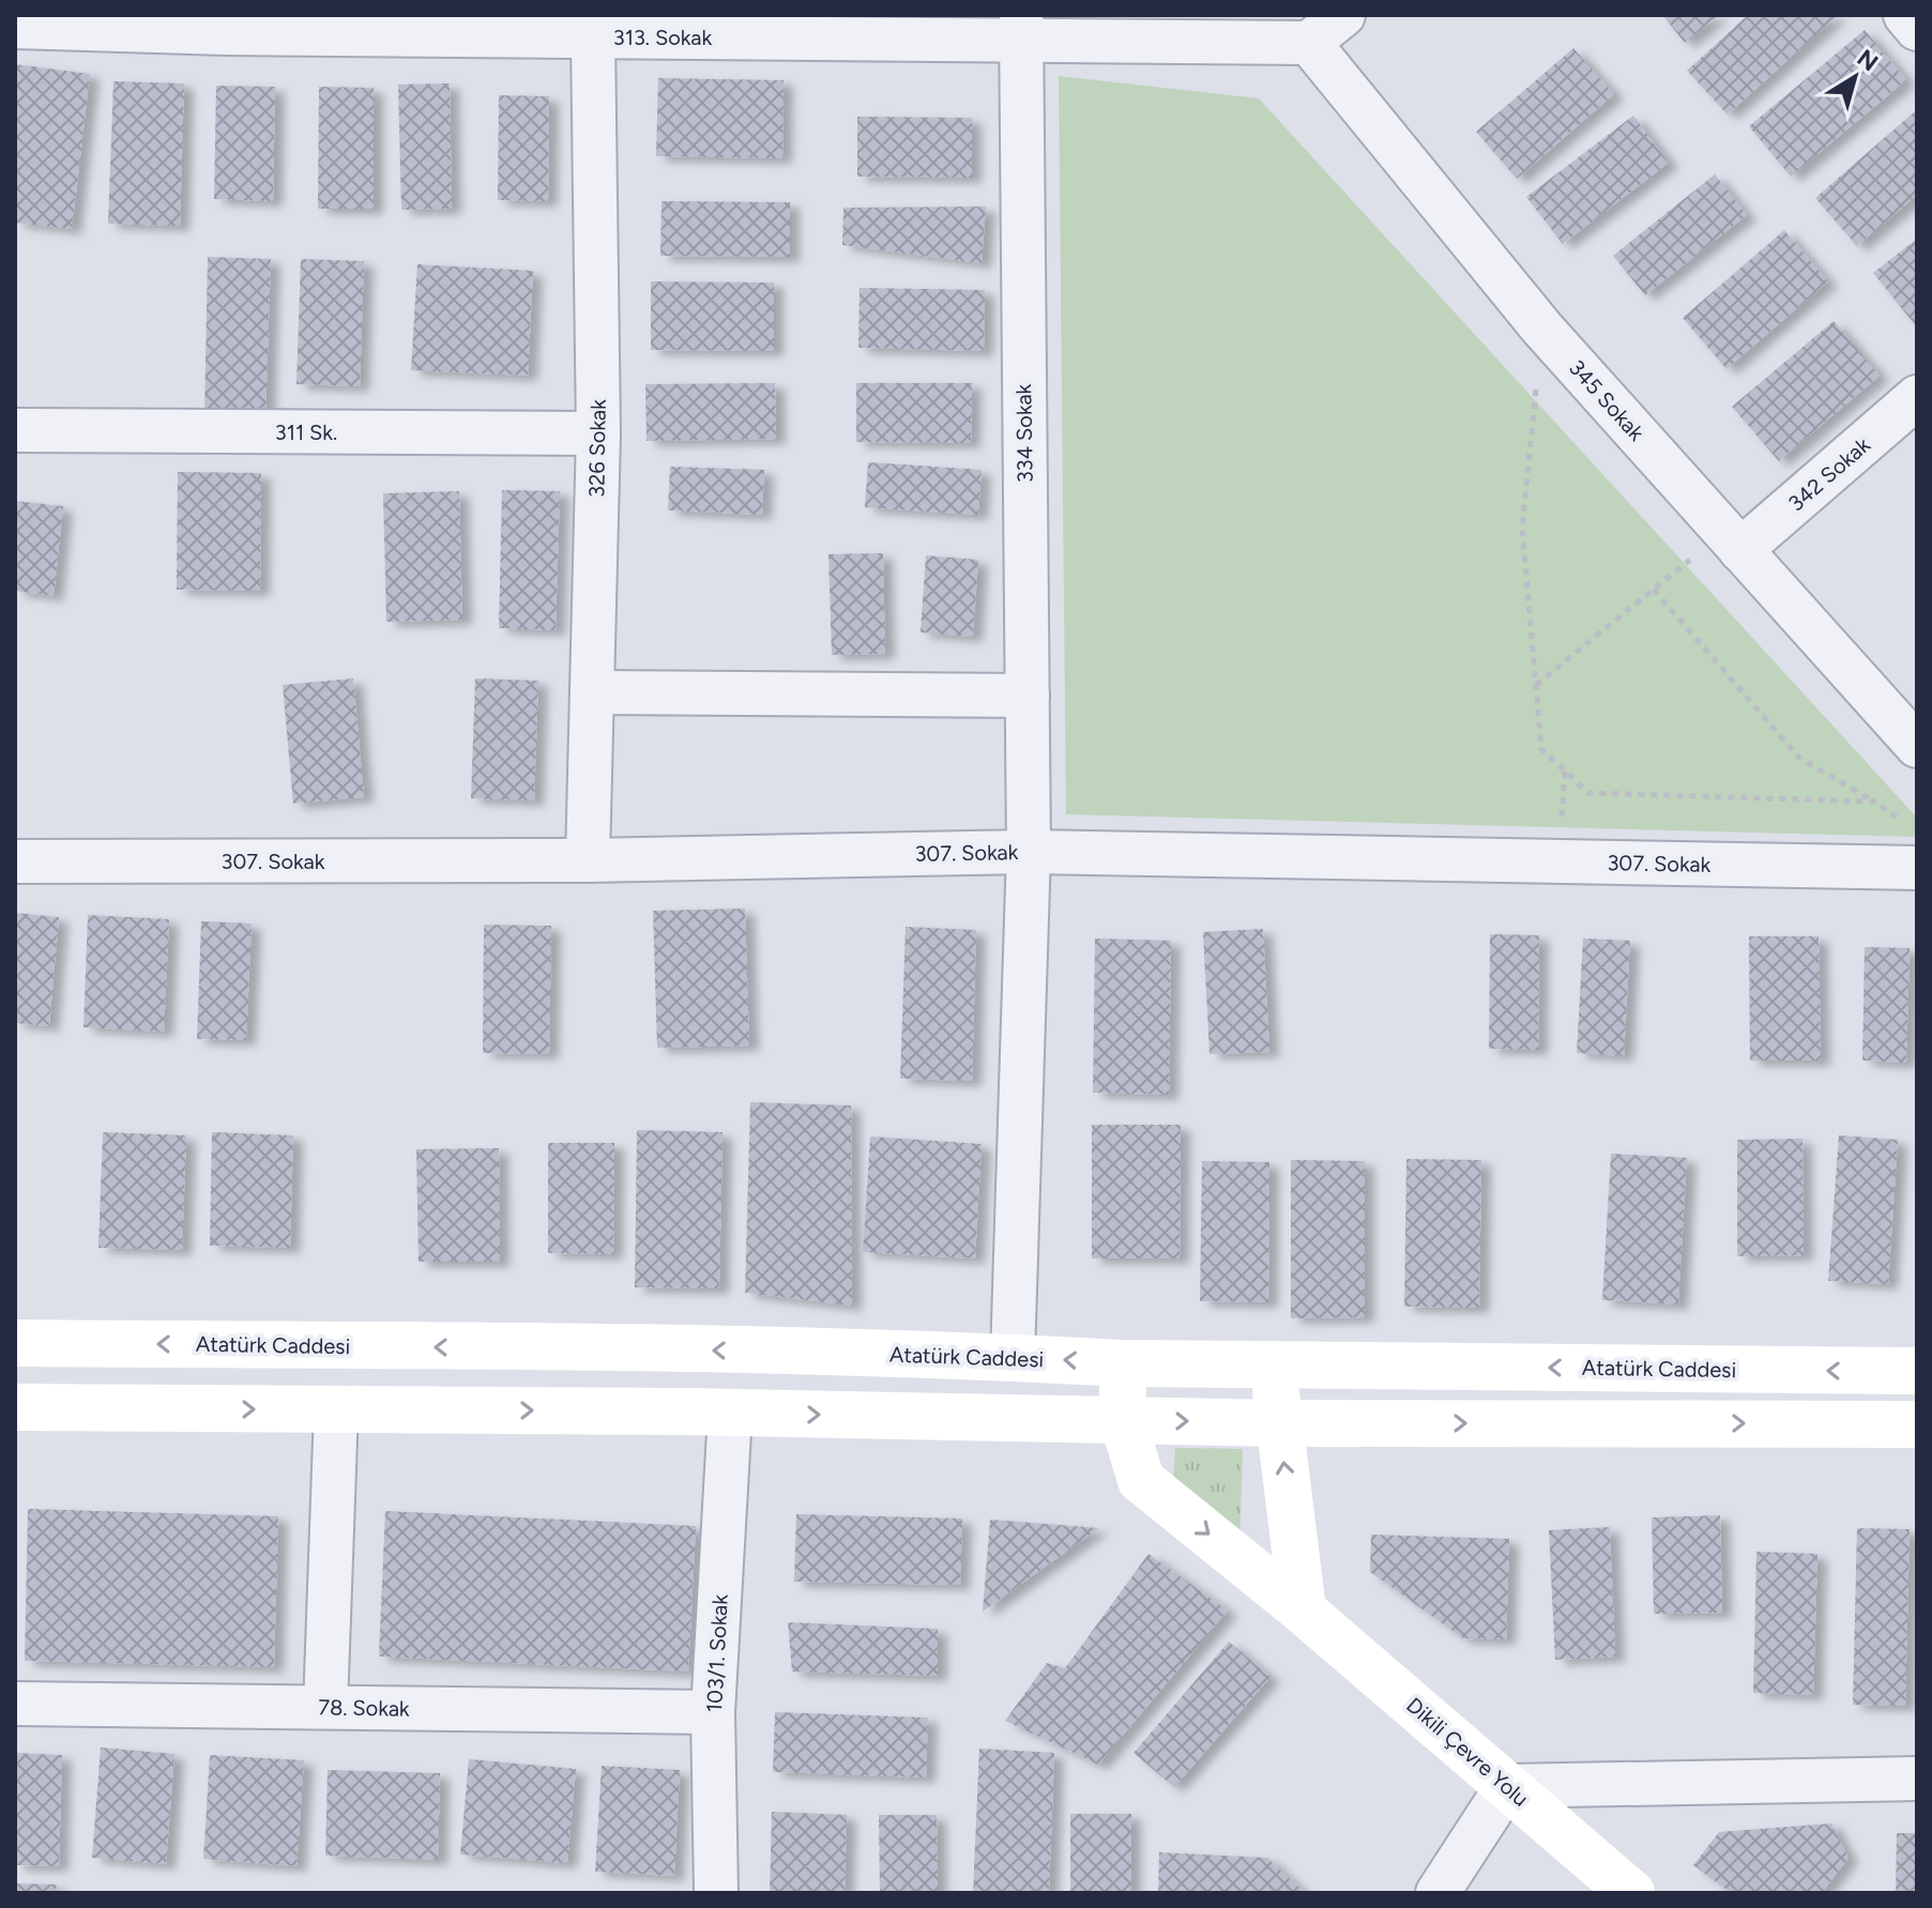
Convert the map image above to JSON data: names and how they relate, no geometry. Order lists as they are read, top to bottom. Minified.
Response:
{"streets":{"main road":["Atatürk Caddesi","Dikili Çevre Yolu"],"street":["313. Sokak","345 Sokak","311 Sk.","334 Sokak","326 Sokak","342 Sokak","307. Sokak","103/1. Sokak","78. Sokak"]},"crossings":[["313. Sokak","345 Sokak"],["313. Sokak","334 Sokak"],["313. Sokak","326 Sokak"],["345 Sokak","342 Sokak"],["311 Sk.","326 Sokak"],["334 Sokak","307. Sokak"],["334 Sokak","Atatürk Caddesi"],["326 Sokak","307. Sokak"],["Atatürk Caddesi","Dikili Çevre Yolu"],["103/1. Sokak","78. Sokak"]],"north":"top right"}
